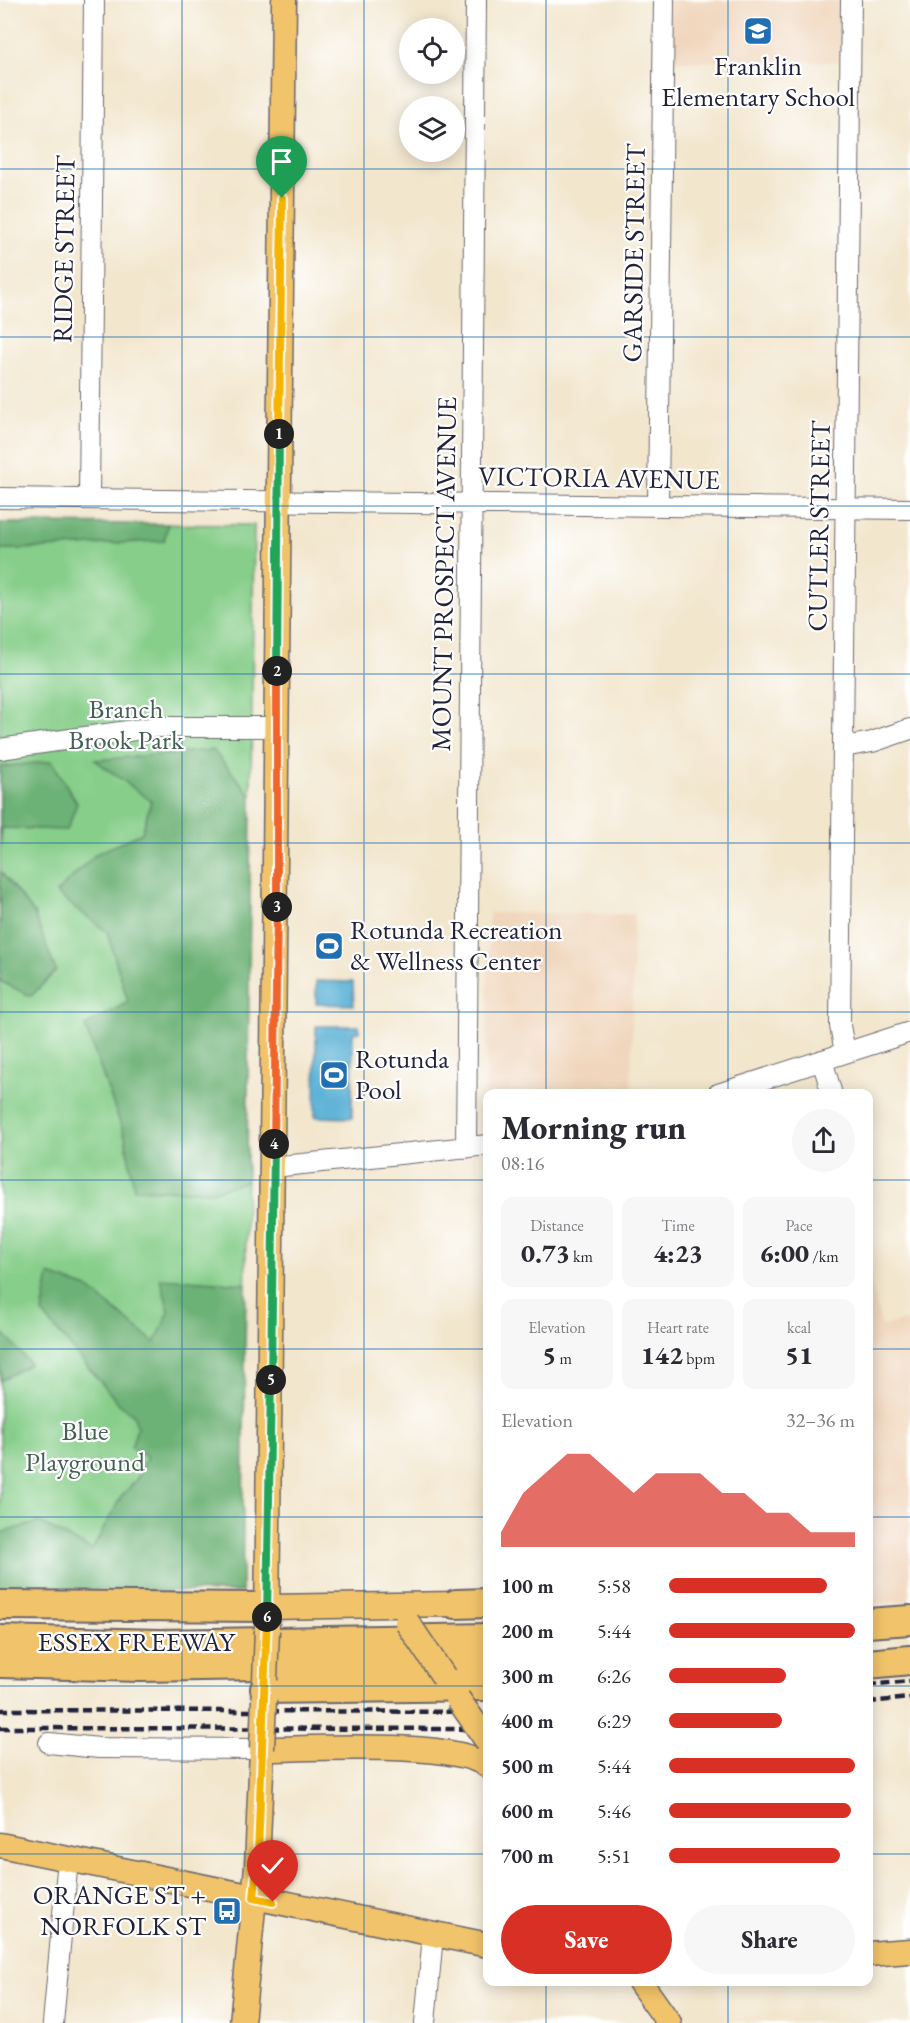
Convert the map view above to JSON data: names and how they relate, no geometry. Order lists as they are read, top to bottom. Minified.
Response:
{"streets":{"highway":["ESSEX FREEWAY"],"street":["RIDGE STREET","GARSIDE STREET","VICTORIA AVENUE","CUTLER STREET","MOUNT PROSPECT AVENUE"]},"crossings":[["RIDGE STREET","VICTORIA AVENUE"],["GARSIDE STREET","VICTORIA AVENUE"],["VICTORIA AVENUE","CUTLER STREET"],["VICTORIA AVENUE","MOUNT PROSPECT AVENUE"]],"parks":["Branch Brook Park","Blue Playground"],"places":{"school or university":["Franklin Elementary School"],"sports":["Rotunda Recreation & Wellness Center","Rotunda Pool"],"bus stop":["ORANGE ST + NORFOLK ST"]},"page":{"pins":["1","2","3","4","5","6"],"heading":["Morning run","08:16"],"stats":[["Distance","0.73 km"],["Time","4:23"],["Pace","6:00 /km"],["Elevation","5 m"],["Heart rate","142 bpm"],["kcal","51"]],"chart":["Elevation","32–36 m"],"list":[{"name":"100 m","note":"5:58"},{"name":"200 m","note":"5:44"},{"name":"300 m","note":"6:26"},{"name":"400 m","note":"6:29"},{"name":"500 m","note":"5:44"},{"name":"600 m","note":"5:46"},{"name":"700 m","note":"5:51"}],"buttons":["Save","Share"]}}
